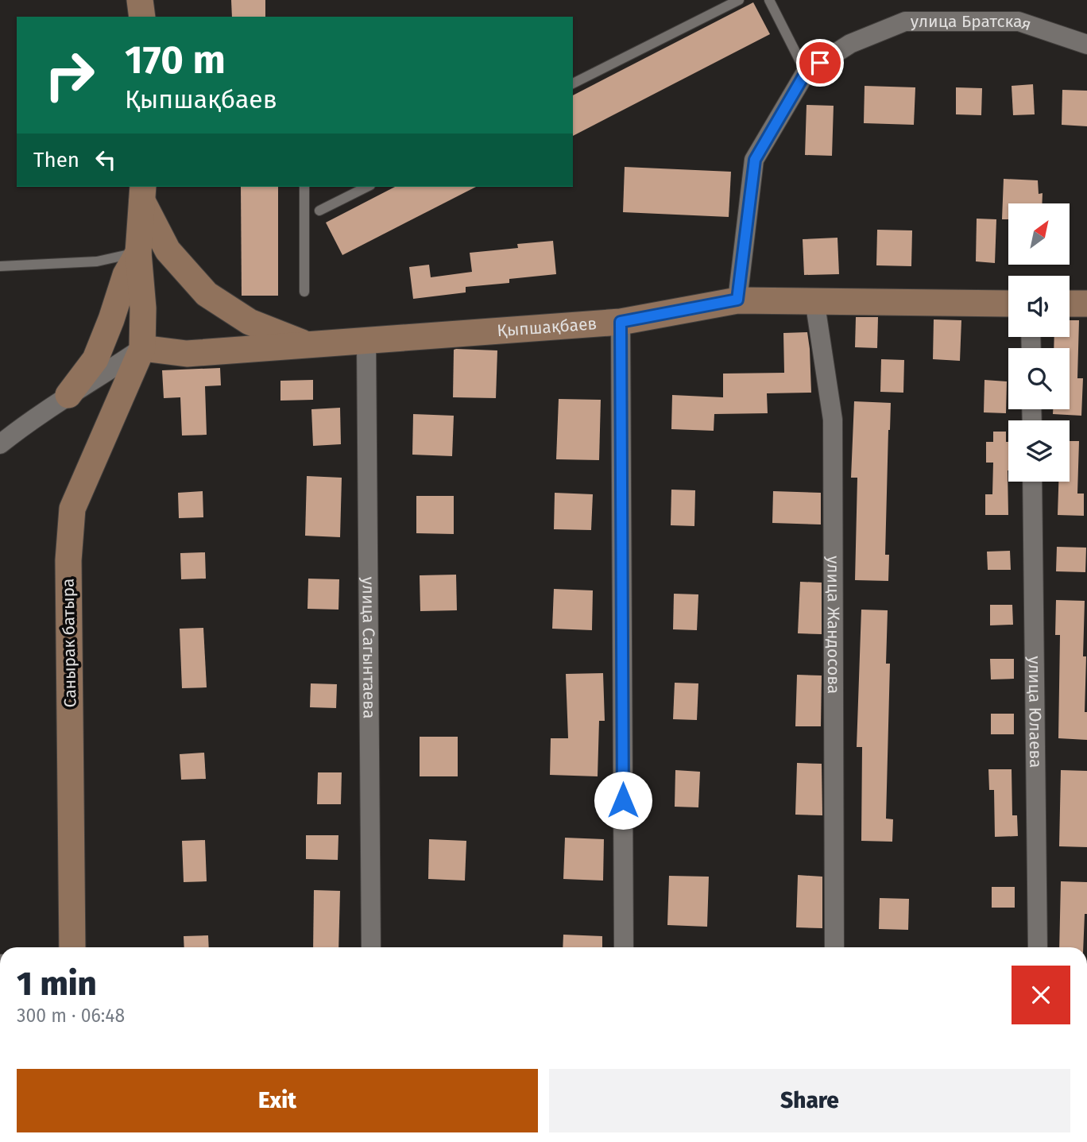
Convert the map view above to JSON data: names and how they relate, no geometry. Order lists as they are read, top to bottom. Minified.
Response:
{"streets":{"street":["улица Братская","Қыпшақбаев","улица Жандосова","Санырак батыра","улица Сагынтаева","улица Юлаева"]},"crossings":[["улица Братская","Қыпшақбаев"],["Қыпшақбаев","улица Жандосова"],["Қыпшақбаев","Санырак батыра"],["Қыпшақбаев","улица Сагынтаева"]],"north":"top right","page":{"turn":["170 m","Қыпшақбаев"],"then":"Then","heading":["1 min","300 m · 06:48"],"buttons":["Exit","Share"]}}
